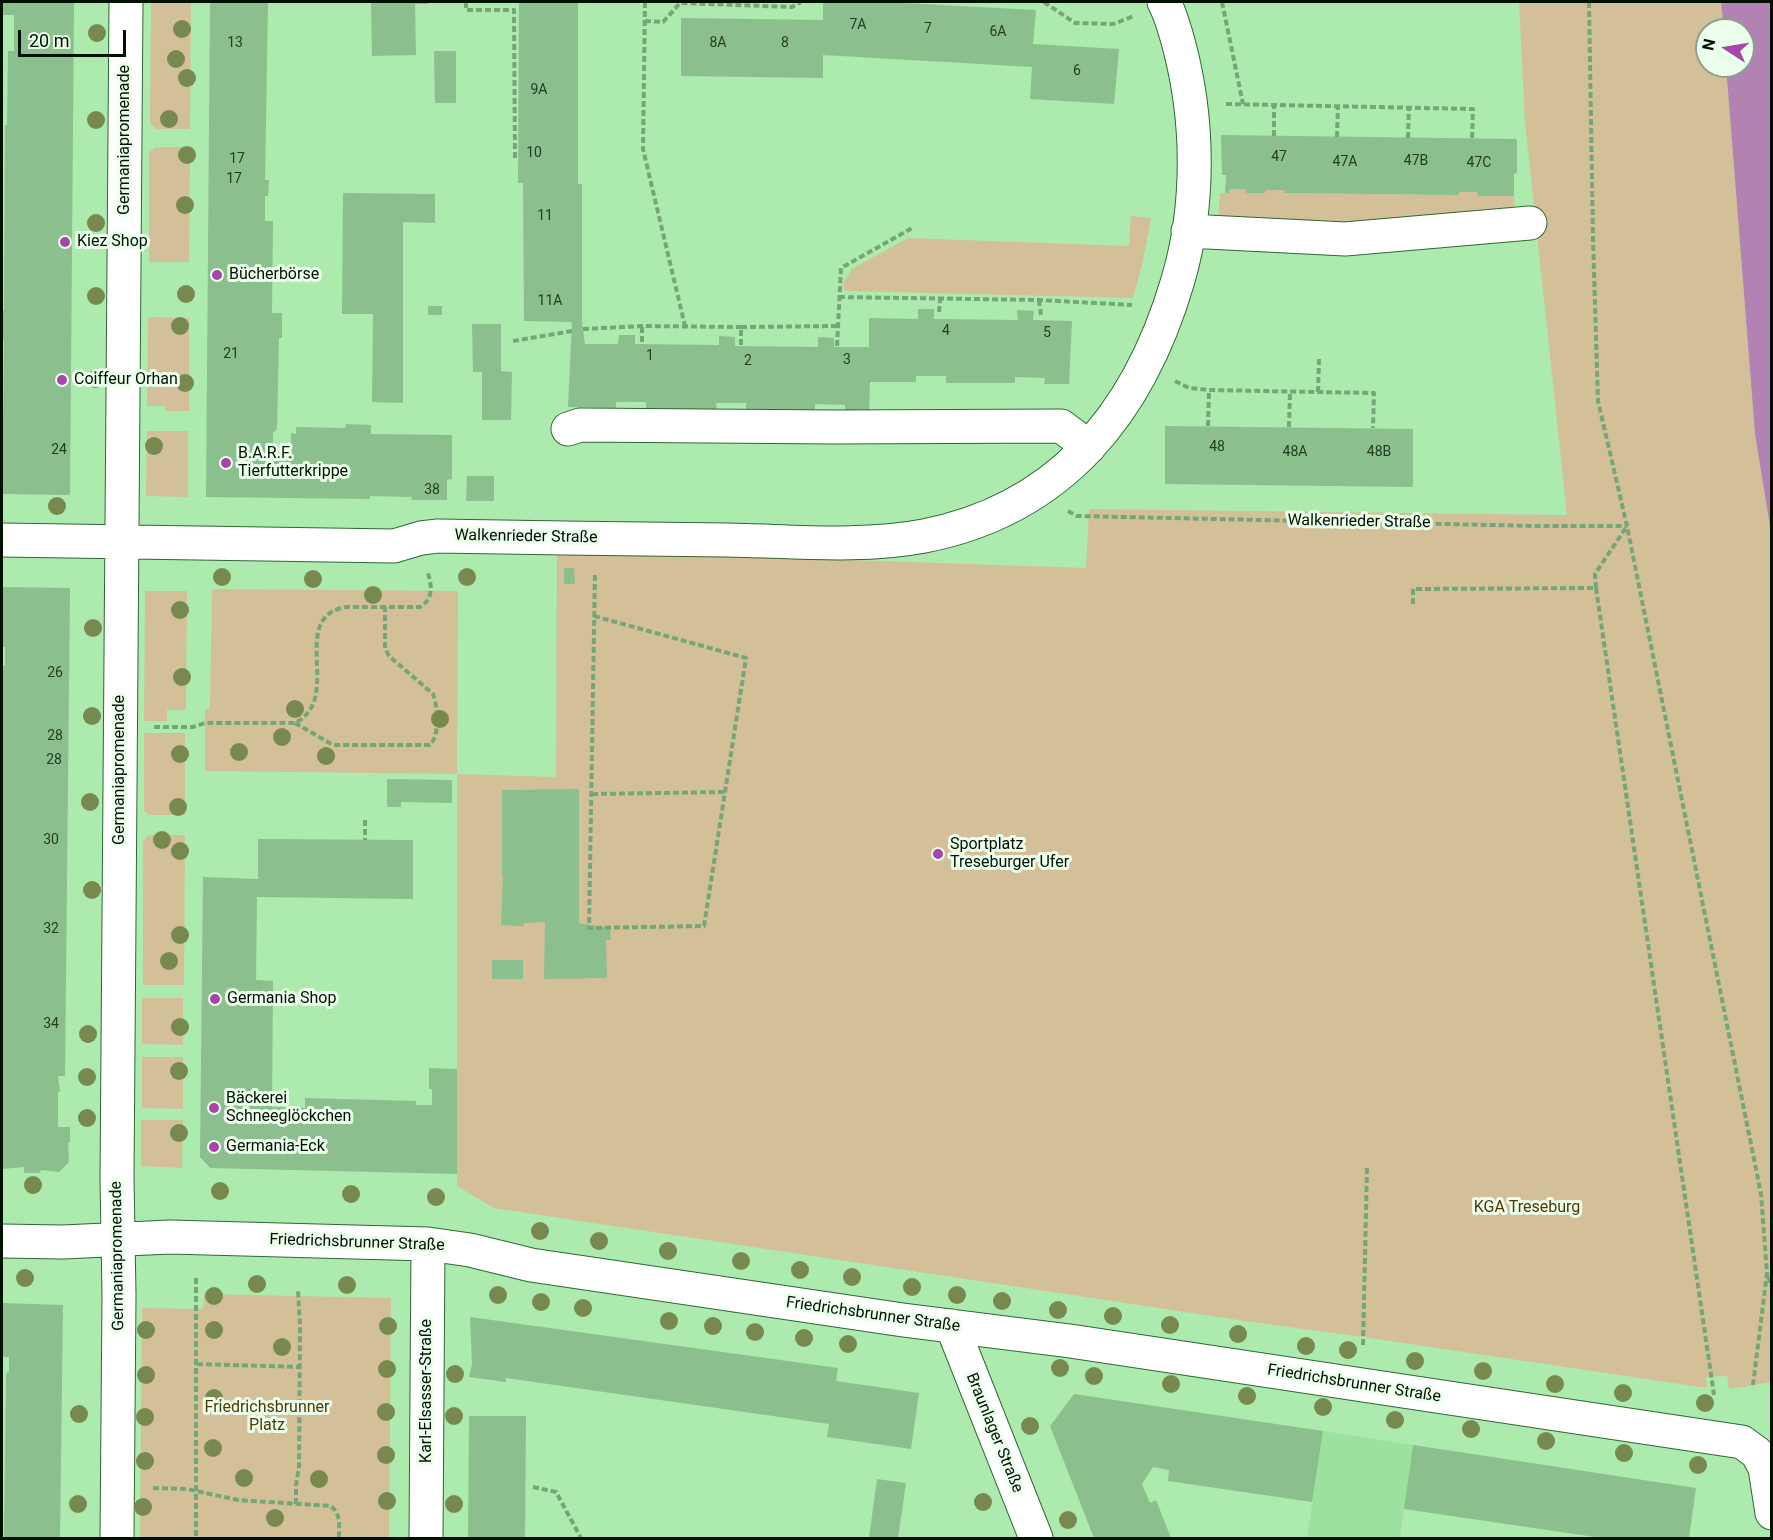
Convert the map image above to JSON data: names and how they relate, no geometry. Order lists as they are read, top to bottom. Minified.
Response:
{"streets":{"street":["Germaniapromenade","Walkenrieder Straße","Friedrichsbrunner Straße","Karl-Elsasser-Straße","Braunlager Straße"]},"crossings":[["Germaniapromenade","Walkenrieder Straße"],["Germaniapromenade","Friedrichsbrunner Straße"],["Friedrichsbrunner Straße","Karl-Elsasser-Straße"],["Friedrichsbrunner Straße","Braunlager Straße"]],"parks":["KGA Treseburg","Friedrichsbrunner Platz"],"places":["Kiez Shop","Bücherbörse","Coiffeur Orhan","B.A.R.F. Tierfutterkrippe","Sportplatz Treseburger Ufer","Germania Shop","Bäckerei Schneeglöckchen","Germania-Eck"],"house_numbers":["7A","7","6A","13","8A","8","6","9A","10","47","17","47B","47A","47C","17","11","11A","4","5","21","1","3","2","48","24","48A","48B","38","26","28","28","30","32","34"],"scale_bar":"20 m","north":"left"}
